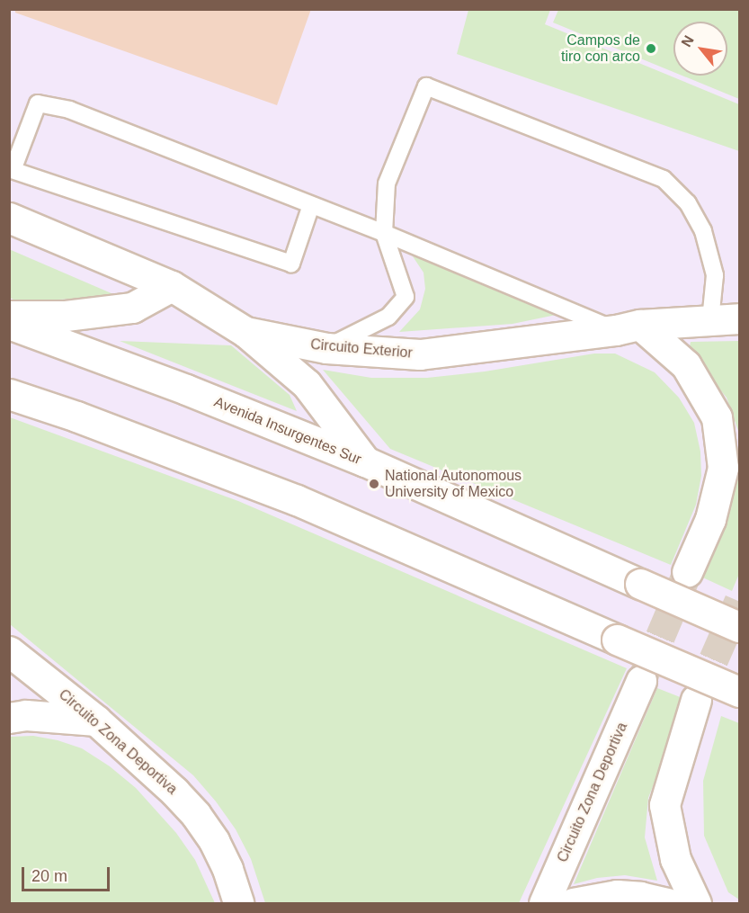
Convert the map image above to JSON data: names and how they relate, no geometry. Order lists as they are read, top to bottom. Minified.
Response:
{"streets":{"street":["Circuito Exterior","Avenida Insurgentes Sur","Circuito Zona Deportiva"]},"places":["Campos de tiro con arco","National Autonomous University of Mexico"],"scale_bar":"20 m","north":"top left"}
